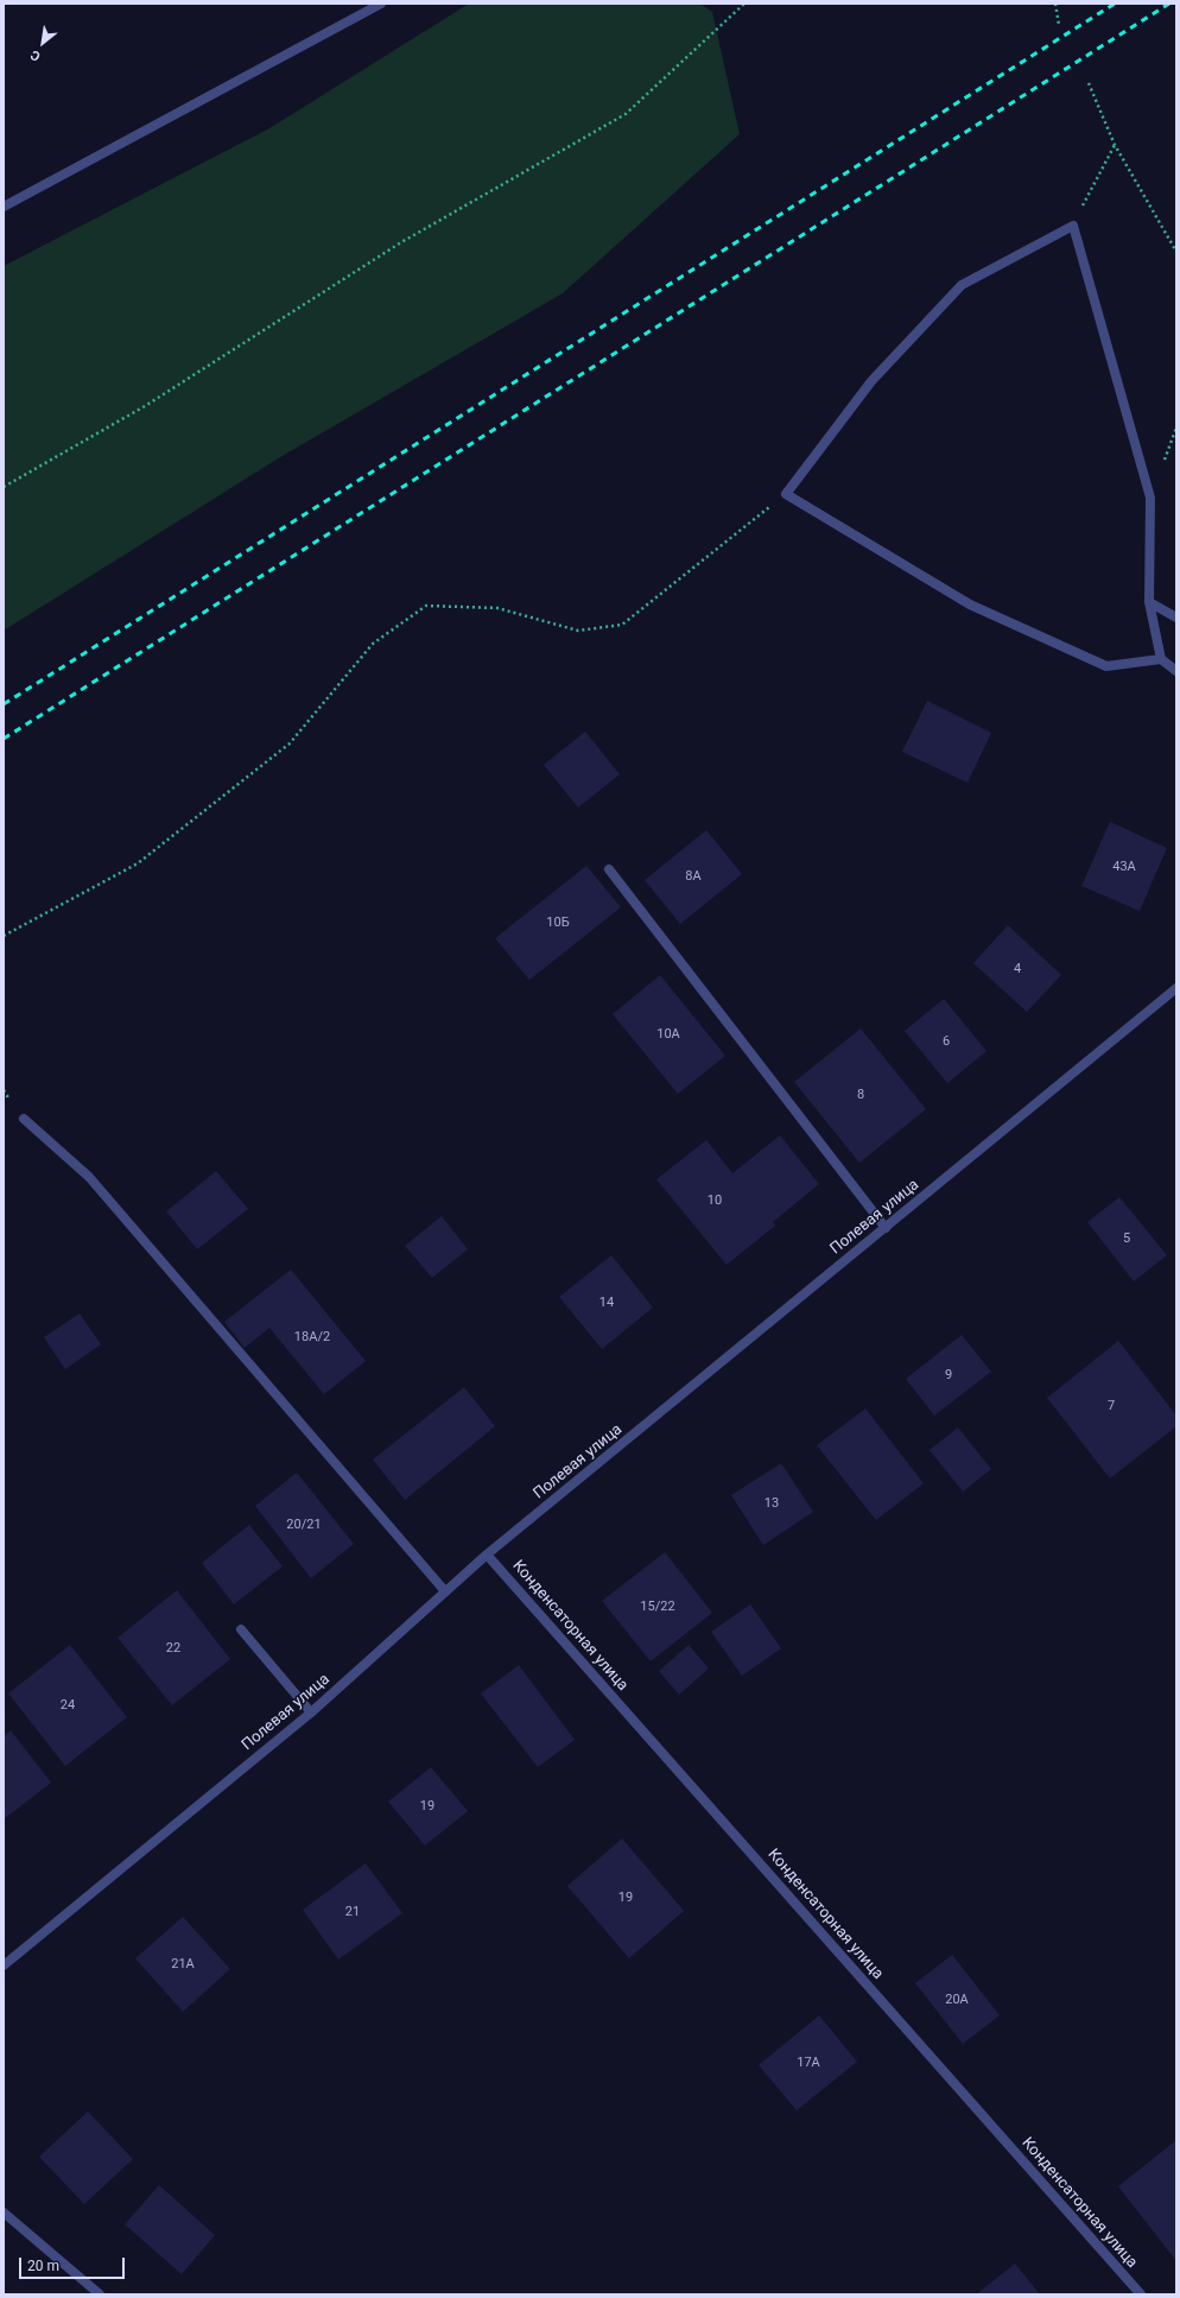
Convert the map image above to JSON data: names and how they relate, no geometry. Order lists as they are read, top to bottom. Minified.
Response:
{"streets":{"street":["Полевая улица","Конденсаторная улица"]},"crossings":[["Полевая улица","Конденсаторная улица"]],"house_numbers":["43А","8А","10Б","4","10А","6","8","10","5","14","18А/2","9","7","13","20/21","15/22","22","24","19","19","21","21А","20А","17А"],"scale_bar":"20 m","north":"bottom left"}
